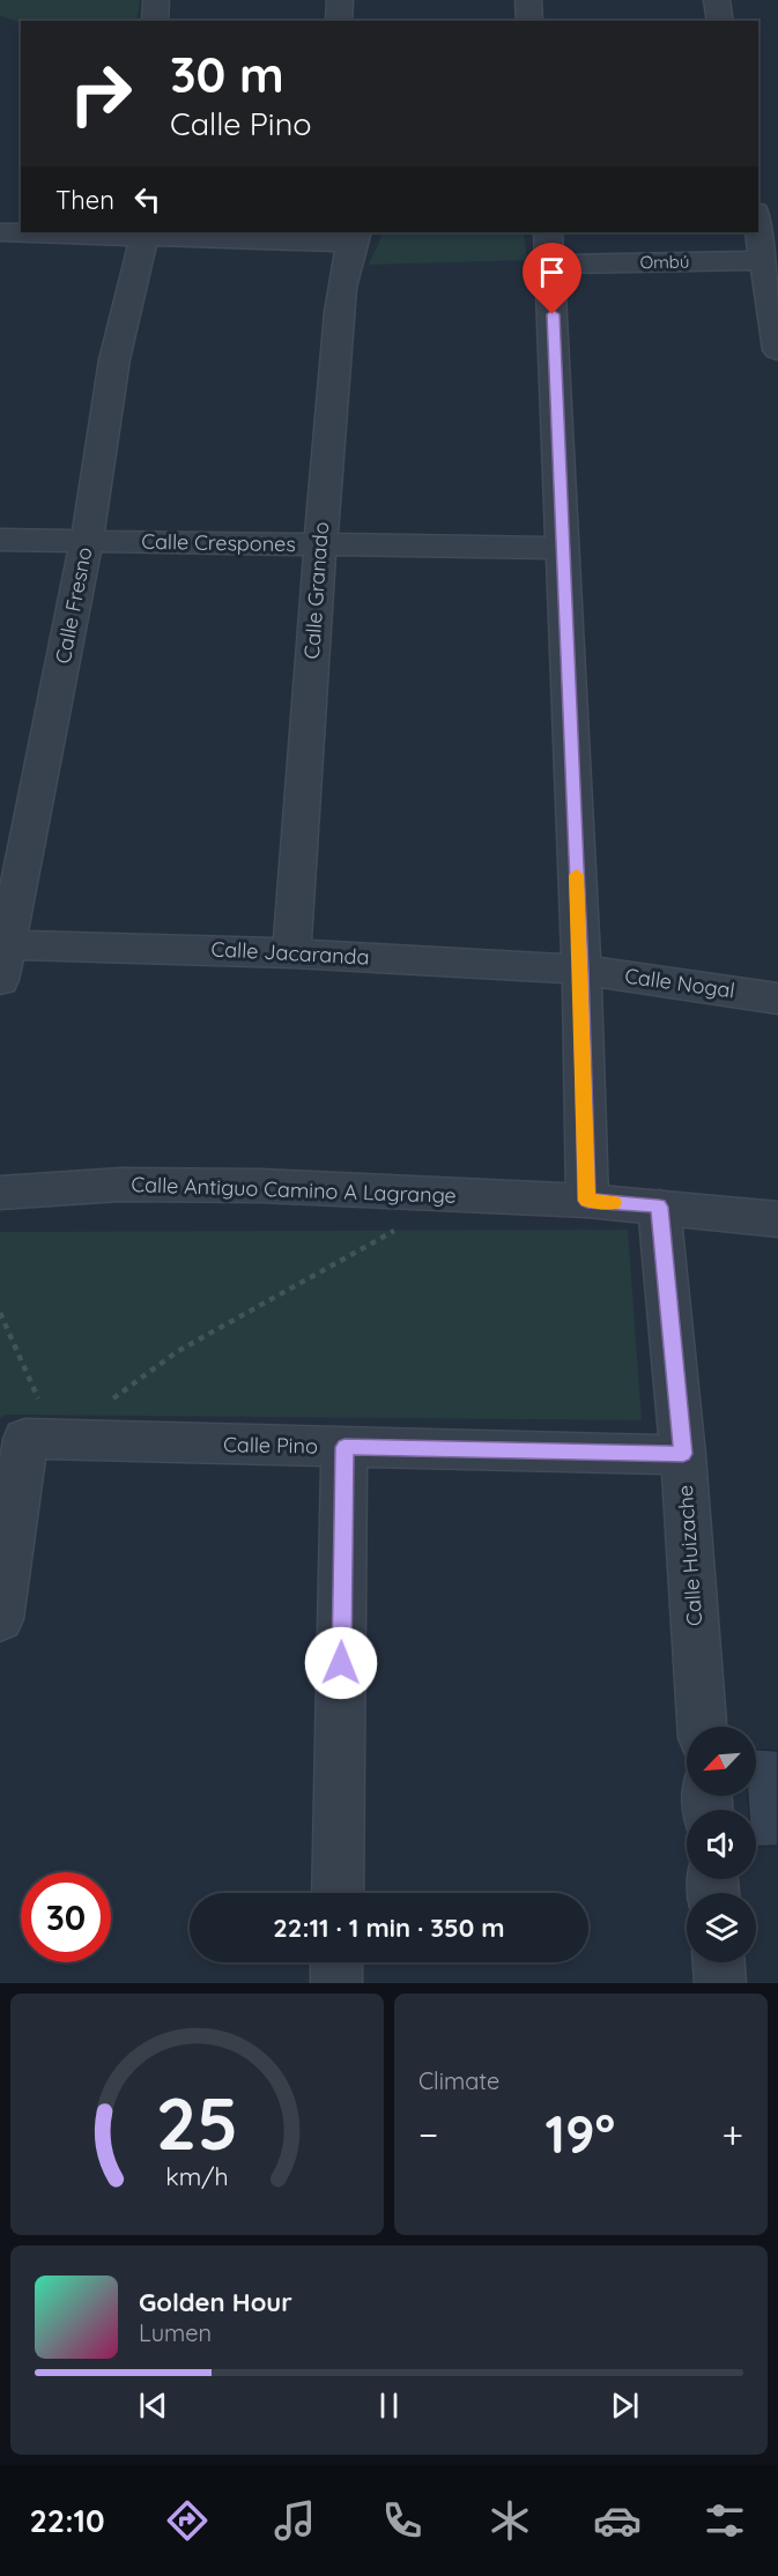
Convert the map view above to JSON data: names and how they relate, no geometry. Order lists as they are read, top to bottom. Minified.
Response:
{"streets":{"street":["Ombú","Calle Crespones","Calle Granado","Calle Fresno","Calle Jacaranda","Calle Nogal","Calle Antiguo Camino A Lagrange","Calle Pino","Calle Huizache"]},"crossings":[["Calle Crespones","Calle Granado"],["Calle Crespones","Calle Fresno"],["Calle Granado","Calle Jacaranda"],["Calle Fresno","Calle Jacaranda"],["Calle Jacaranda","Calle Nogal"],["Calle Antiguo Camino A Lagrange","Calle Huizache"],["Calle Pino","Calle Huizache"]],"north":"bottom left","page":{"turn":["30 m","Calle Pino"],"then":"Then","limit":"30","trip":"22:11 · 1 min · 350 m","tile":"Climate","heat":["−","19°","+"],"song":["Golden Hour","Lumen"],"tabs":"22:10","gauge":["25","km/h"]}}
